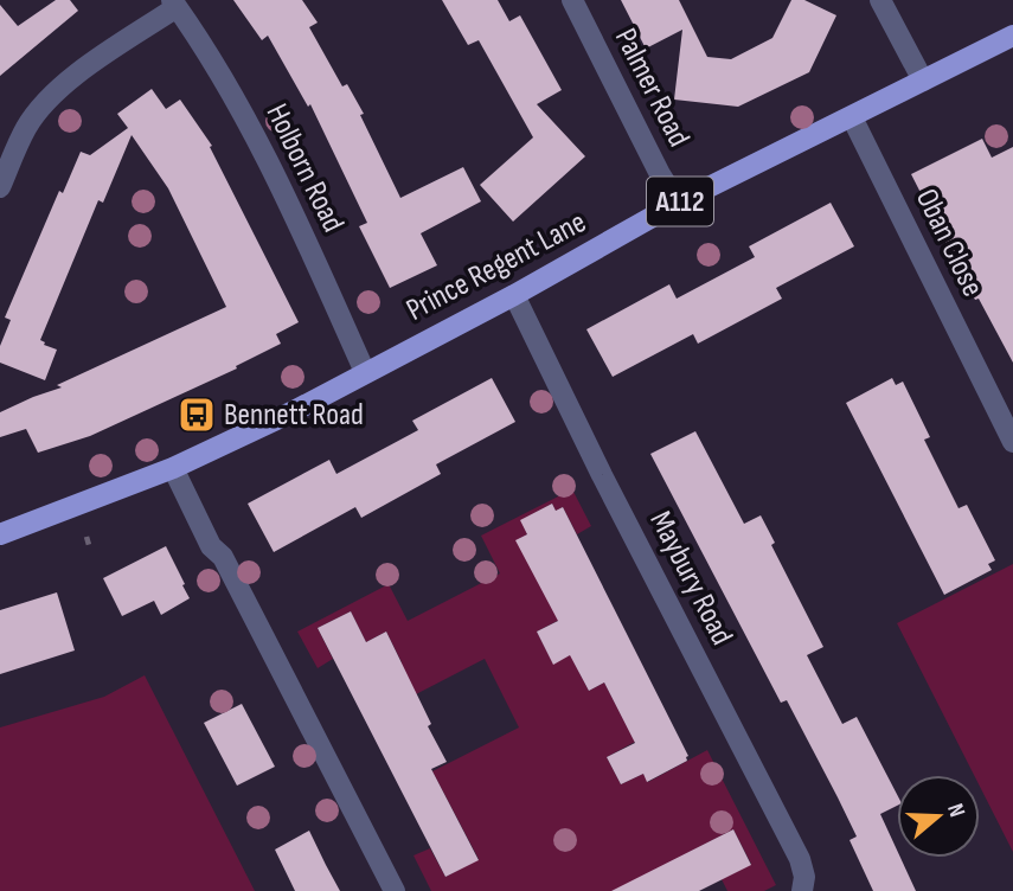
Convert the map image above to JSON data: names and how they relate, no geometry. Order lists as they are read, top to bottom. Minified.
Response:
{"streets":{"main road":["A112","Prince Regent Lane"],"street":["Palmer Road","Holborn Road","Oban Close","Maybury Road"]},"crossings":[["Palmer Road","Prince Regent Lane"],["Holborn Road","Prince Regent Lane"],["Oban Close","Prince Regent Lane"],["Prince Regent Lane","Maybury Road"]],"places":{"bus stop":["Bennett Road"]},"north":"right"}
